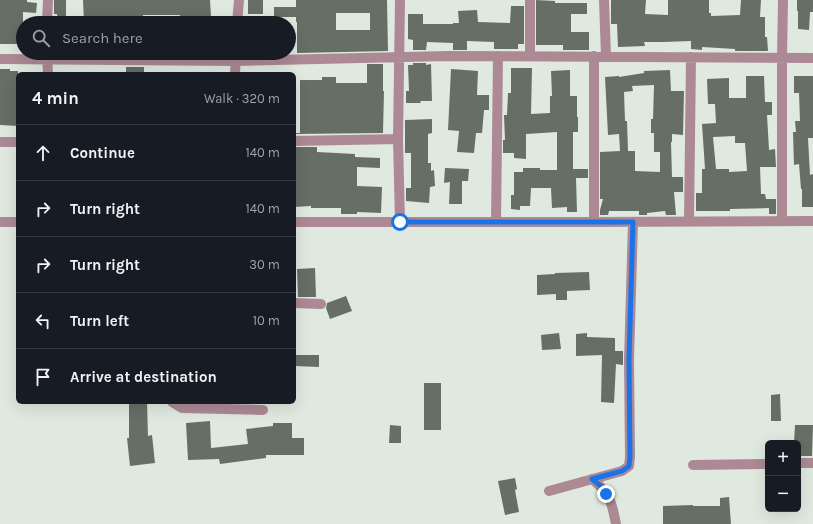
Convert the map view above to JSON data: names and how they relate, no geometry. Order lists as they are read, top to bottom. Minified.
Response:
{"page":{"search":"Search here","heading":["4 min","Walk · 320 m"],"list":[["Continue","140 m"],["Turn right","140 m"],["Turn right","30 m"],["Turn left","10 m"],"Arrive at destination"],"map_buttons":["+","−"]}}
